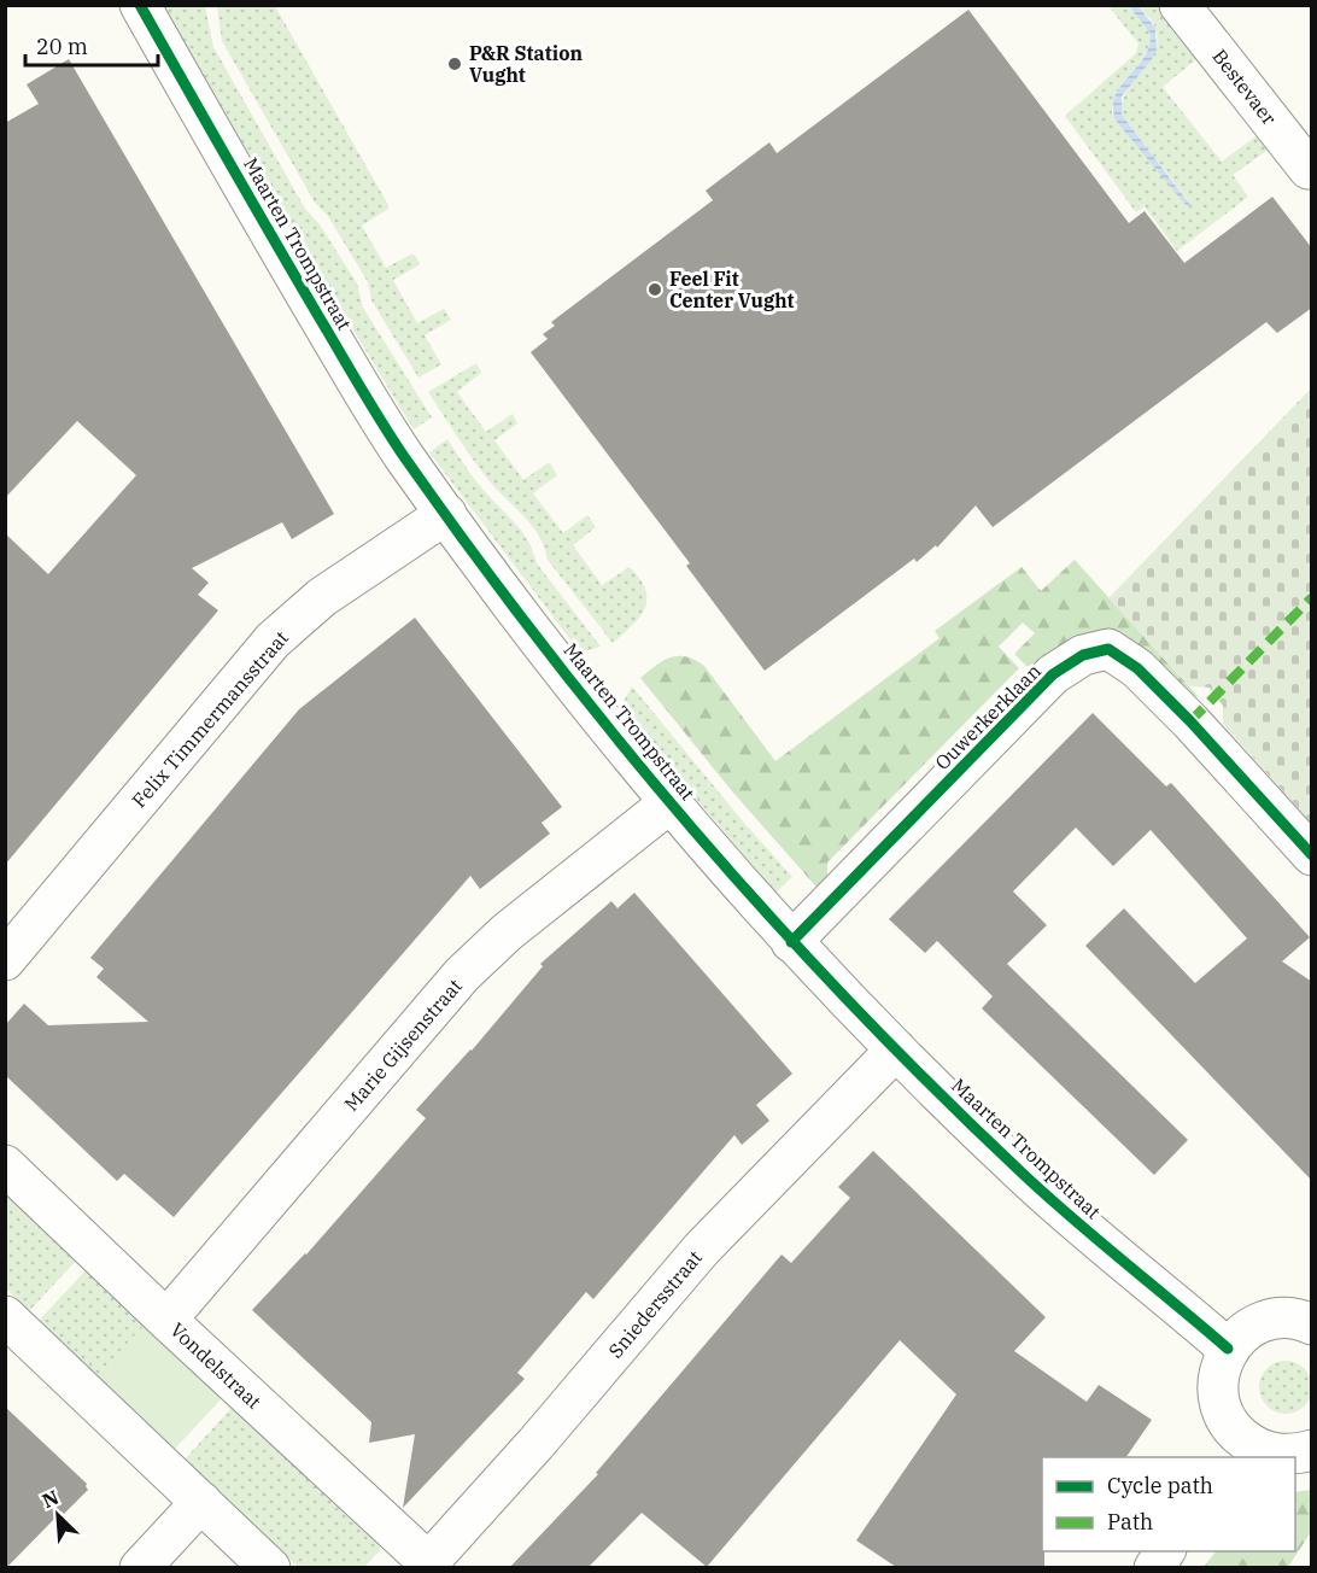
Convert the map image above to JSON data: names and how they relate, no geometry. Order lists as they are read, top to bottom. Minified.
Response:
{"streets":{"street":["Bestevaer","Maarten Trompstraat","Ouwerkerklaan","Felix Timmermansstraat","Marie Gijsenstraat","Sniedersstraat","Vondelstraat"]},"crossings":[["Maarten Trompstraat","Ouwerkerklaan"],["Maarten Trompstraat","Felix Timmermansstraat"],["Maarten Trompstraat","Marie Gijsenstraat"],["Maarten Trompstraat","Sniedersstraat"],["Marie Gijsenstraat","Vondelstraat"],["Sniedersstraat","Vondelstraat"]],"places":["P&R Station Vught","Feel Fit Center Vught"],"legend":["Cycle path","Path"],"scale_bar":"20 m","north":"top left"}
